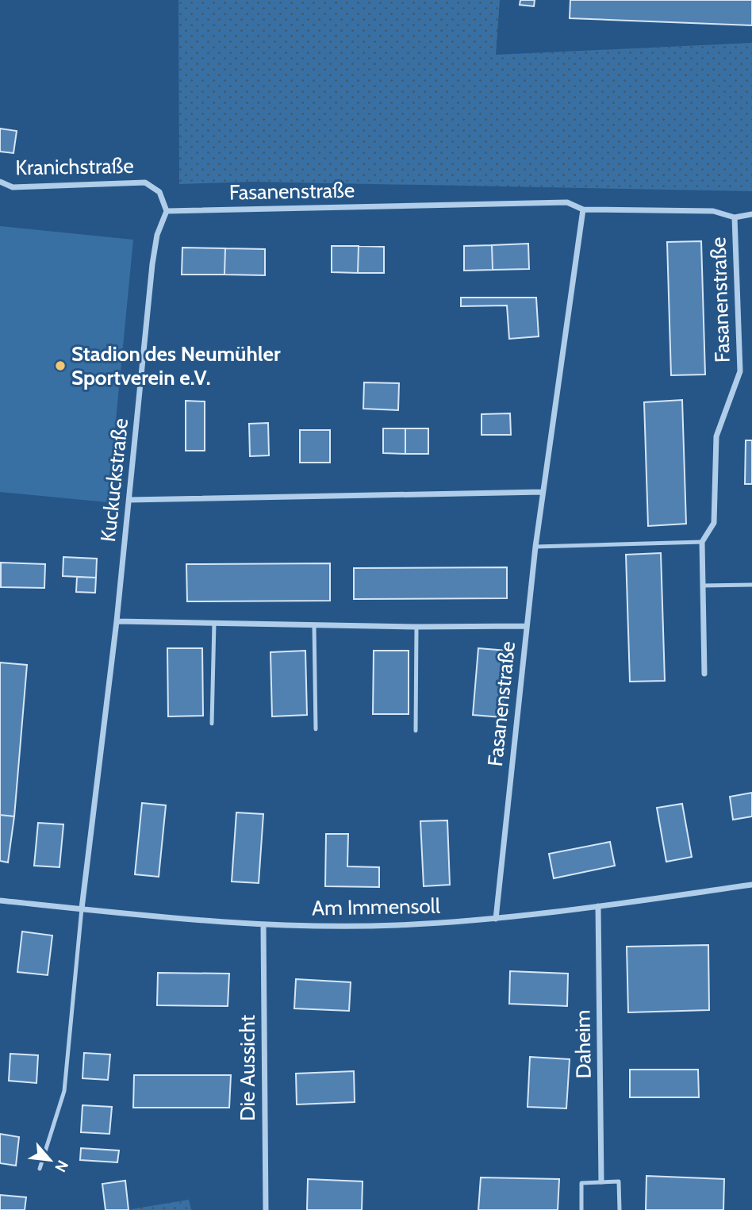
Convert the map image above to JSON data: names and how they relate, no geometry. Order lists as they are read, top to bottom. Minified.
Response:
{"streets":{"street":["Kranichstraße","Fasanenstraße","Kuckuckstraße","Am Immensoll","Daheim","Die Aussicht"]},"crossings":[["Kranichstraße","Fasanenstraße"],["Kranichstraße","Kuckuckstraße"],["Fasanenstraße","Kuckuckstraße"],["Fasanenstraße","Am Immensoll"],["Kuckuckstraße","Am Immensoll"],["Am Immensoll","Daheim"],["Am Immensoll","Die Aussicht"]],"places":["Stadion des Neumühler Sportverein e.V."],"north":"bottom right"}
